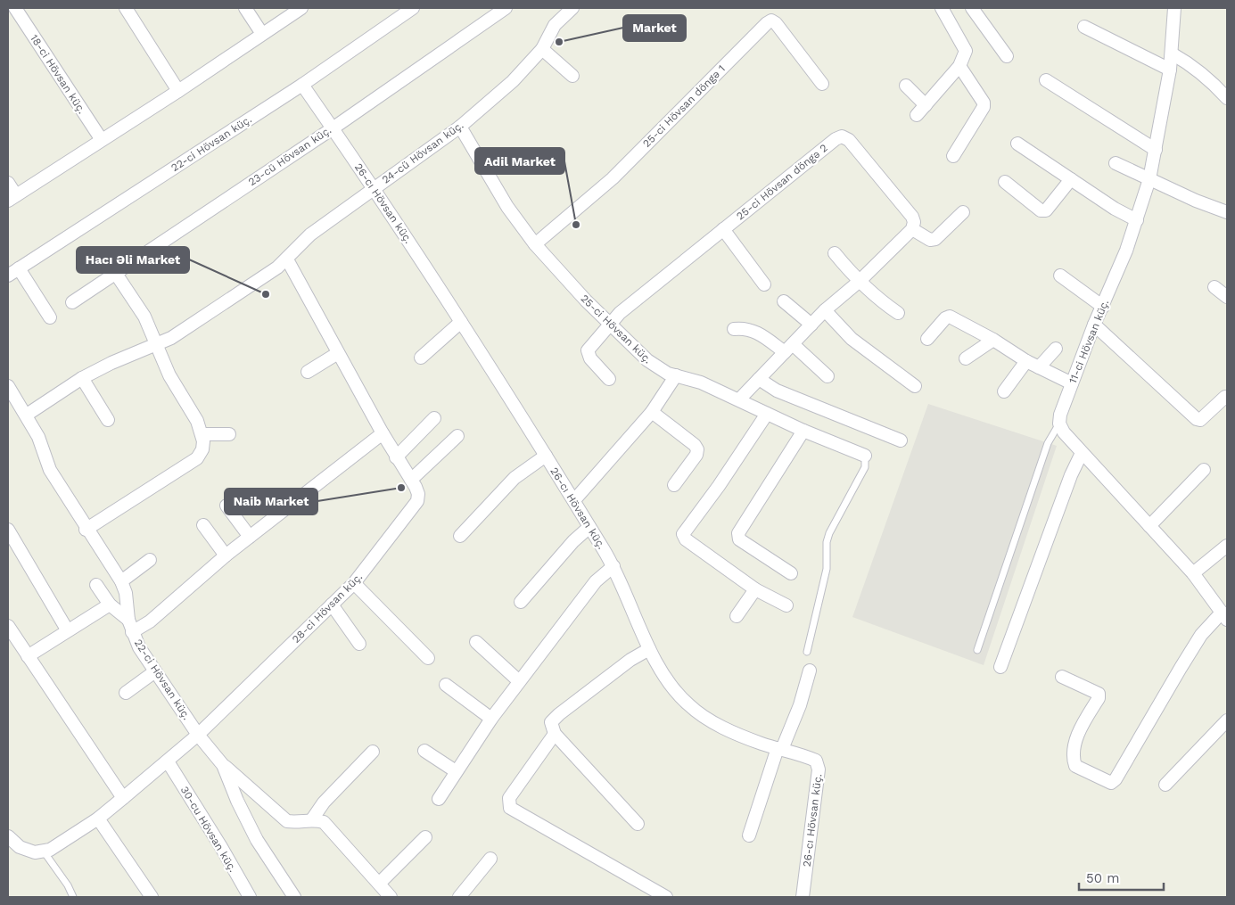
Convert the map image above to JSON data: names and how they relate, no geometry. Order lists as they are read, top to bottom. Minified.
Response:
{"streets":{"street":["18-ci Hövsan küç.","25-ci Hövsan döngə 1","22-ci Hövsan küç.","24-cü Hövsan küç.","23-cü Hövsan küç.","25-ci Hövsan döngə 2","26-cı Hövsan küç.","25-ci Hövsan küç.","11-ci Hövsan küç.","28-ci Hövsan küç.","30-cu Hövsan küç."]},"crossings":[["25-ci Hövsan döngə 1","25-ci Hövsan küç."],["22-ci Hövsan küç.","24-cü Hövsan küç."],["22-ci Hövsan küç.","26-cı Hövsan küç."],["22-ci Hövsan küç.","28-ci Hövsan küç."],["24-cü Hövsan küç.","26-cı Hövsan küç."],["24-cü Hövsan küç.","25-ci Hövsan küç."],["24-cü Hövsan küç.","28-ci Hövsan küç."],["23-cü Hövsan küç.","26-cı Hövsan küç."],["25-ci Hövsan döngə 2","25-ci Hövsan küç."],["28-ci Hövsan küç.","30-cu Hövsan küç."]],"places":["Market","Adil Market","Hacı Əli Market","Naib Market"],"scale_bar":"50 m"}
